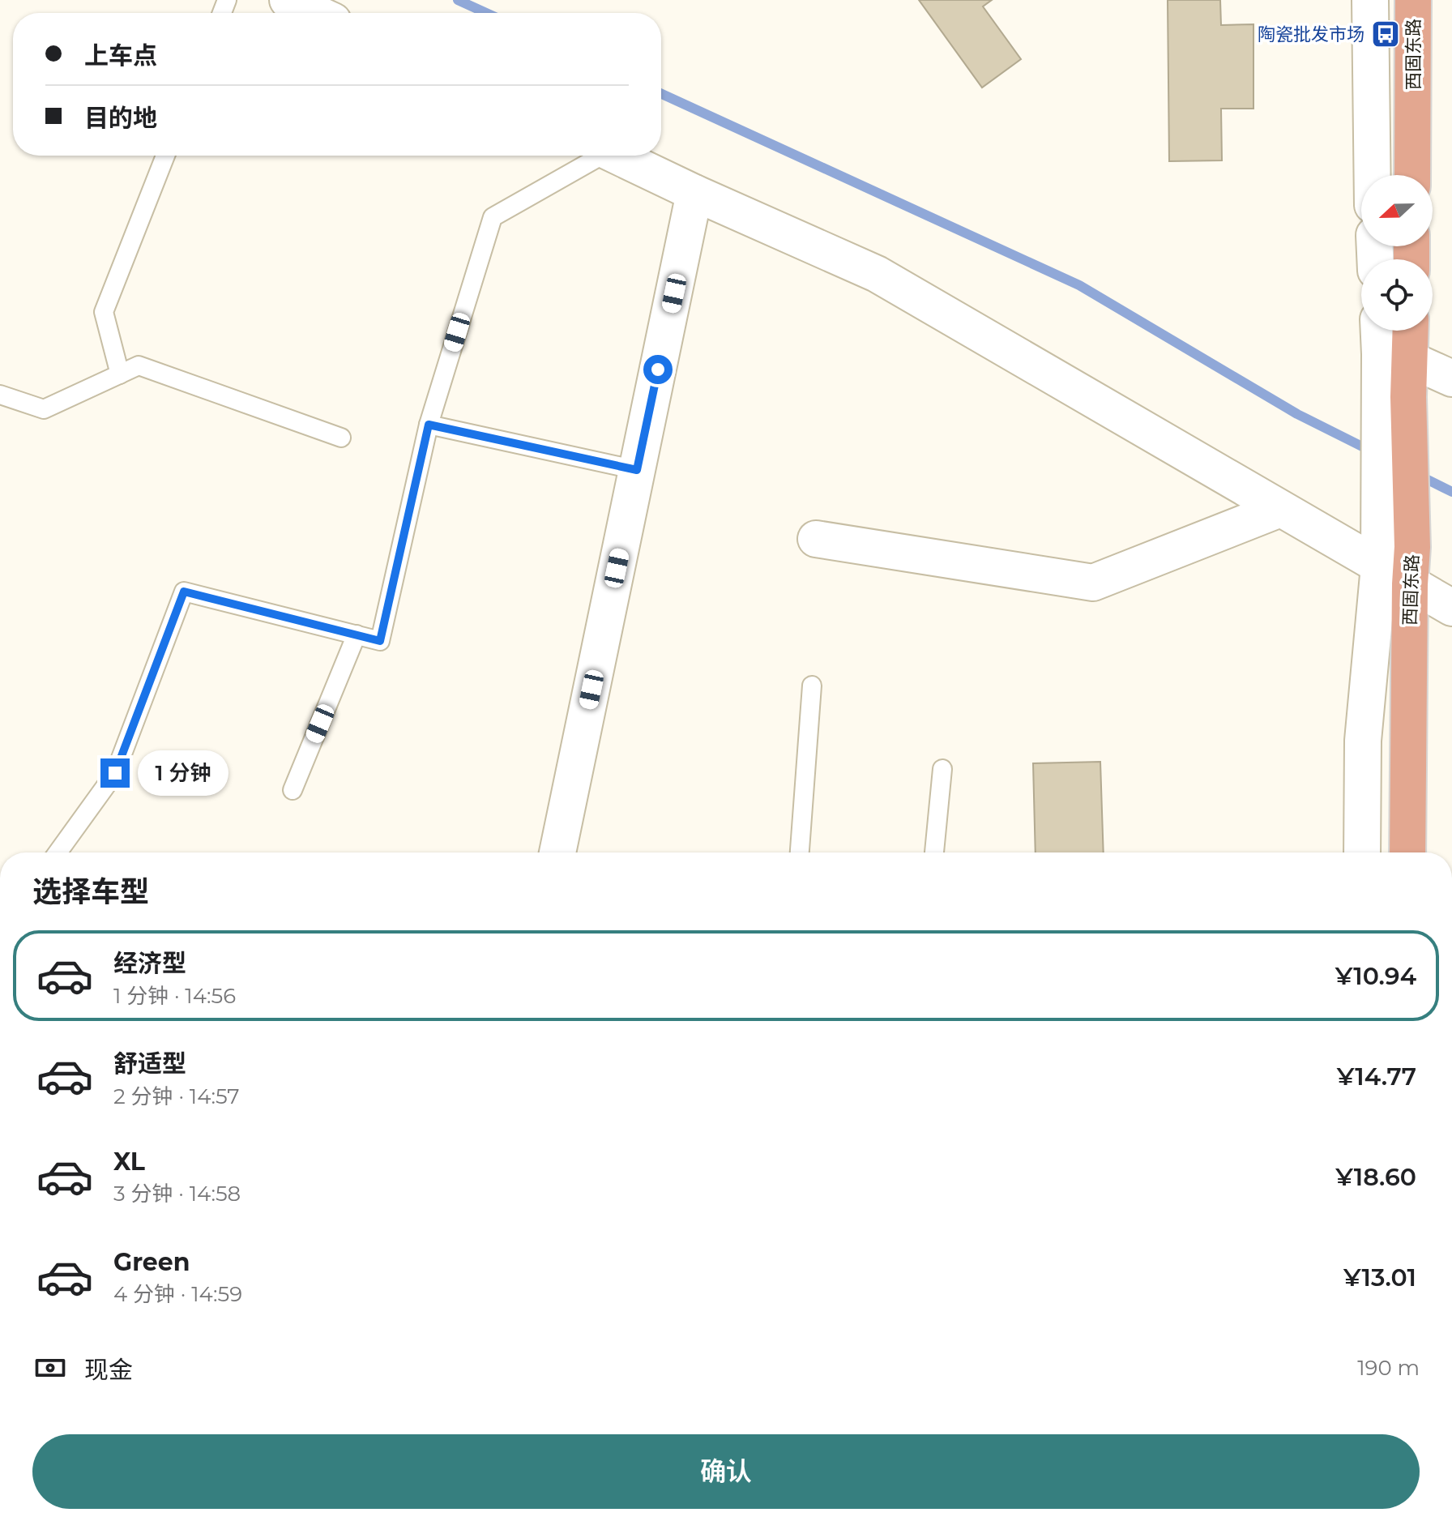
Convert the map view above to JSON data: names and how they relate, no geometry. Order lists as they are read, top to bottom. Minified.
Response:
{"streets":{"main road":["西固东路"]},"places":{"bus stop":["陶瓷批发市场"]},"north":"left","page":{"banner":["上车点","目的地"],"bubble":"1 分钟","heading":"选择车型","list":[{"name":"经济型","note":"1 分钟 · 14:56","value":"¥10.94"},{"name":"舒适型","note":"2 分钟 · 14:57","value":"¥14.77"},{"name":"XL","note":"3 分钟 · 14:58","value":"¥18.60"},{"name":"Green","note":"4 分钟 · 14:59","value":"¥13.01"}],"pay":["现金","190 m"],"buttons":"确认"}}
